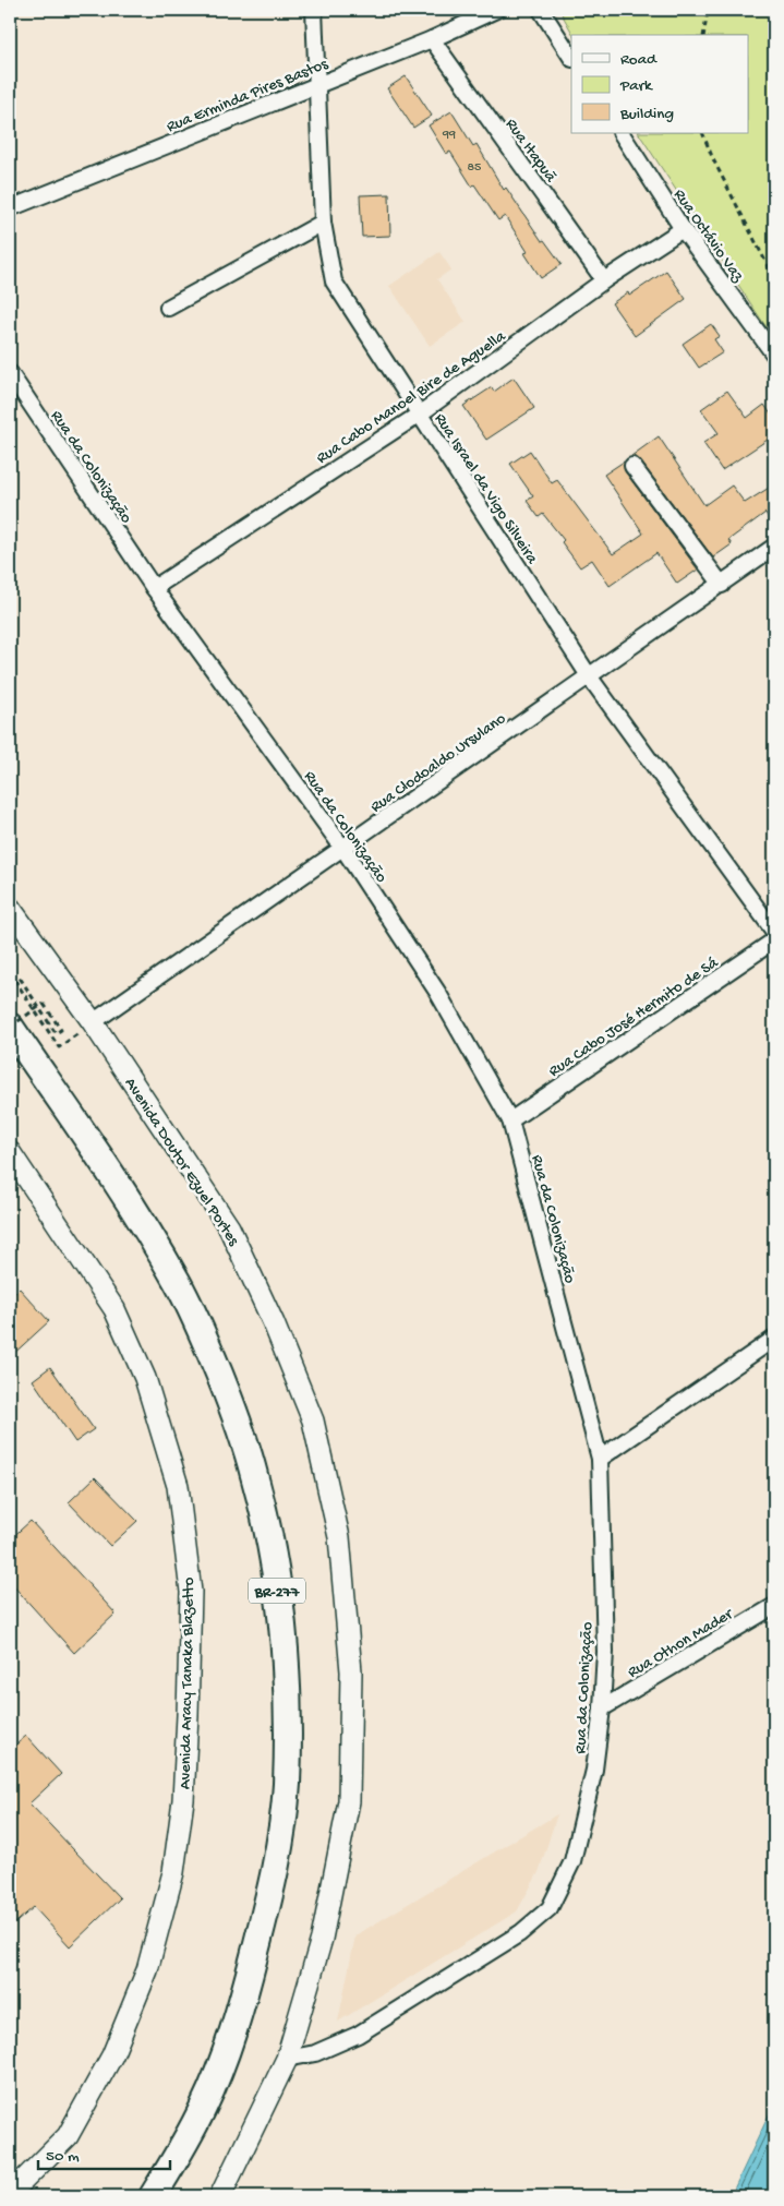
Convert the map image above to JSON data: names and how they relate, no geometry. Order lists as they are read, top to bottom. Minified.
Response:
{"streets":{"highway":["BR-277"],"main road":["Avenida Doutor Ezuel Portes","Avenida Aracy Tanaka Blazetto"],"street":["Rua Erminda Pires Bastos","Rua Itapuã","Rua Octávio Vaz","Rua Cabo Manoel Bire de Aguella","Rua da Colonização","Rua Israel da Vigo Silveira","Rua Clodoaldo Ursulano","Rua Cabo José Hermito de Sá","Rua Othon Mader"]},"crossings":[["Rua Erminda Pires Bastos","Rua Itapuã"],["Rua Erminda Pires Bastos","Rua Israel da Vigo Silveira"],["Rua Itapuã","Rua Cabo Manoel Bire de Aguella"],["Rua Octávio Vaz","Rua Cabo Manoel Bire de Aguella"],["Rua Cabo Manoel Bire de Aguella","Rua da Colonização"],["Rua Cabo Manoel Bire de Aguella","Rua Israel da Vigo Silveira"],["Rua da Colonização","Rua Clodoaldo Ursulano"],["Rua da Colonização","Rua Cabo José Hermito de Sá"],["Rua da Colonização","Avenida Doutor Ezuel Portes"],["Rua da Colonização","Rua Othon Mader"],["Rua Israel da Vigo Silveira","Rua Clodoaldo Ursulano"],["Rua Clodoaldo Ursulano","Avenida Doutor Ezuel Portes"]],"house_numbers":["99","85"],"legend":["Road","Park","Building"],"scale_bar":"50 m"}
